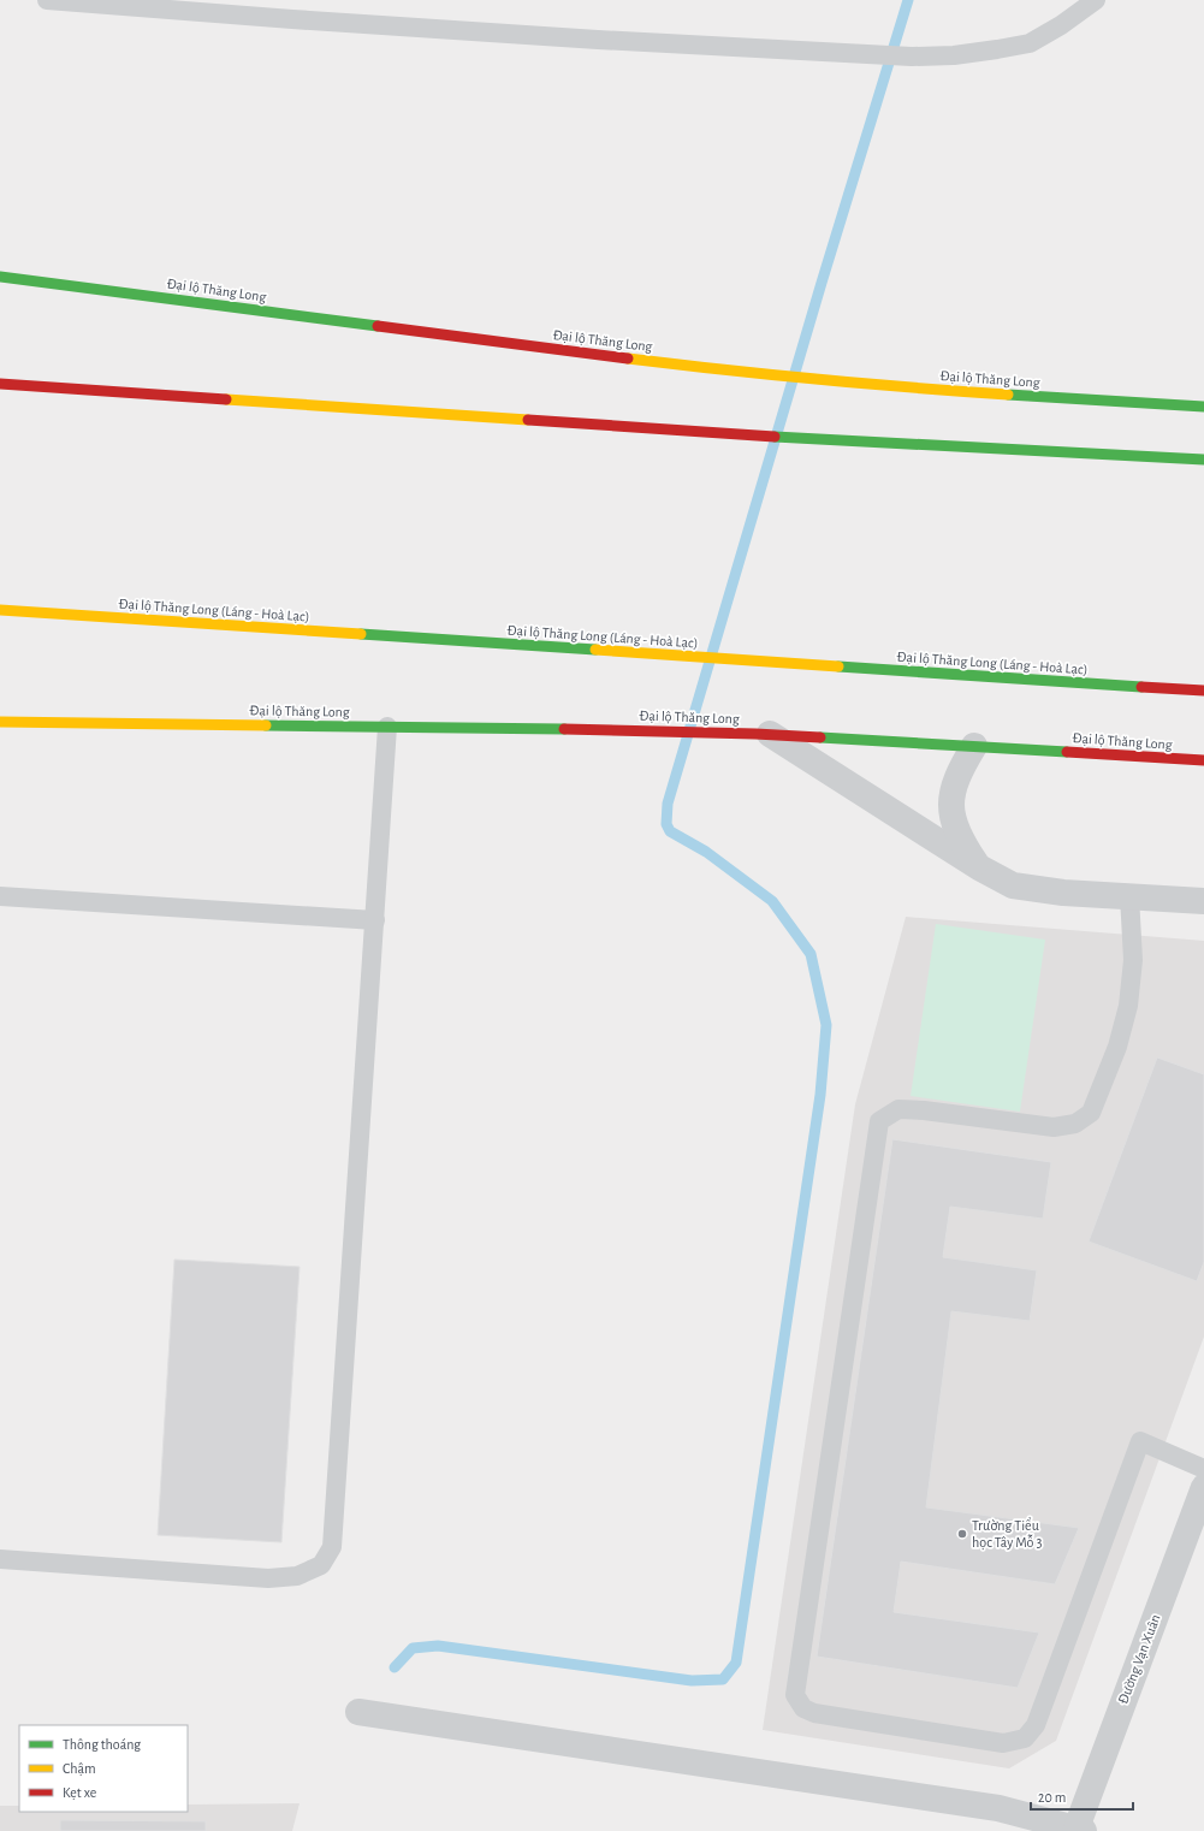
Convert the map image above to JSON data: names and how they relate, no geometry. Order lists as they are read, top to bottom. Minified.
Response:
{"streets":{"main road":["Đại lộ Thăng Long","Đại lộ Thăng Long (Láng - Hoà Lạc)"],"street":["Đường Vạn Xuân"]},"places":["Trường Tiểu học Tây Mỗ 3"],"legend":["Thông thoáng","Chậm","Kẹt xe"],"scale_bar":"20 m"}
